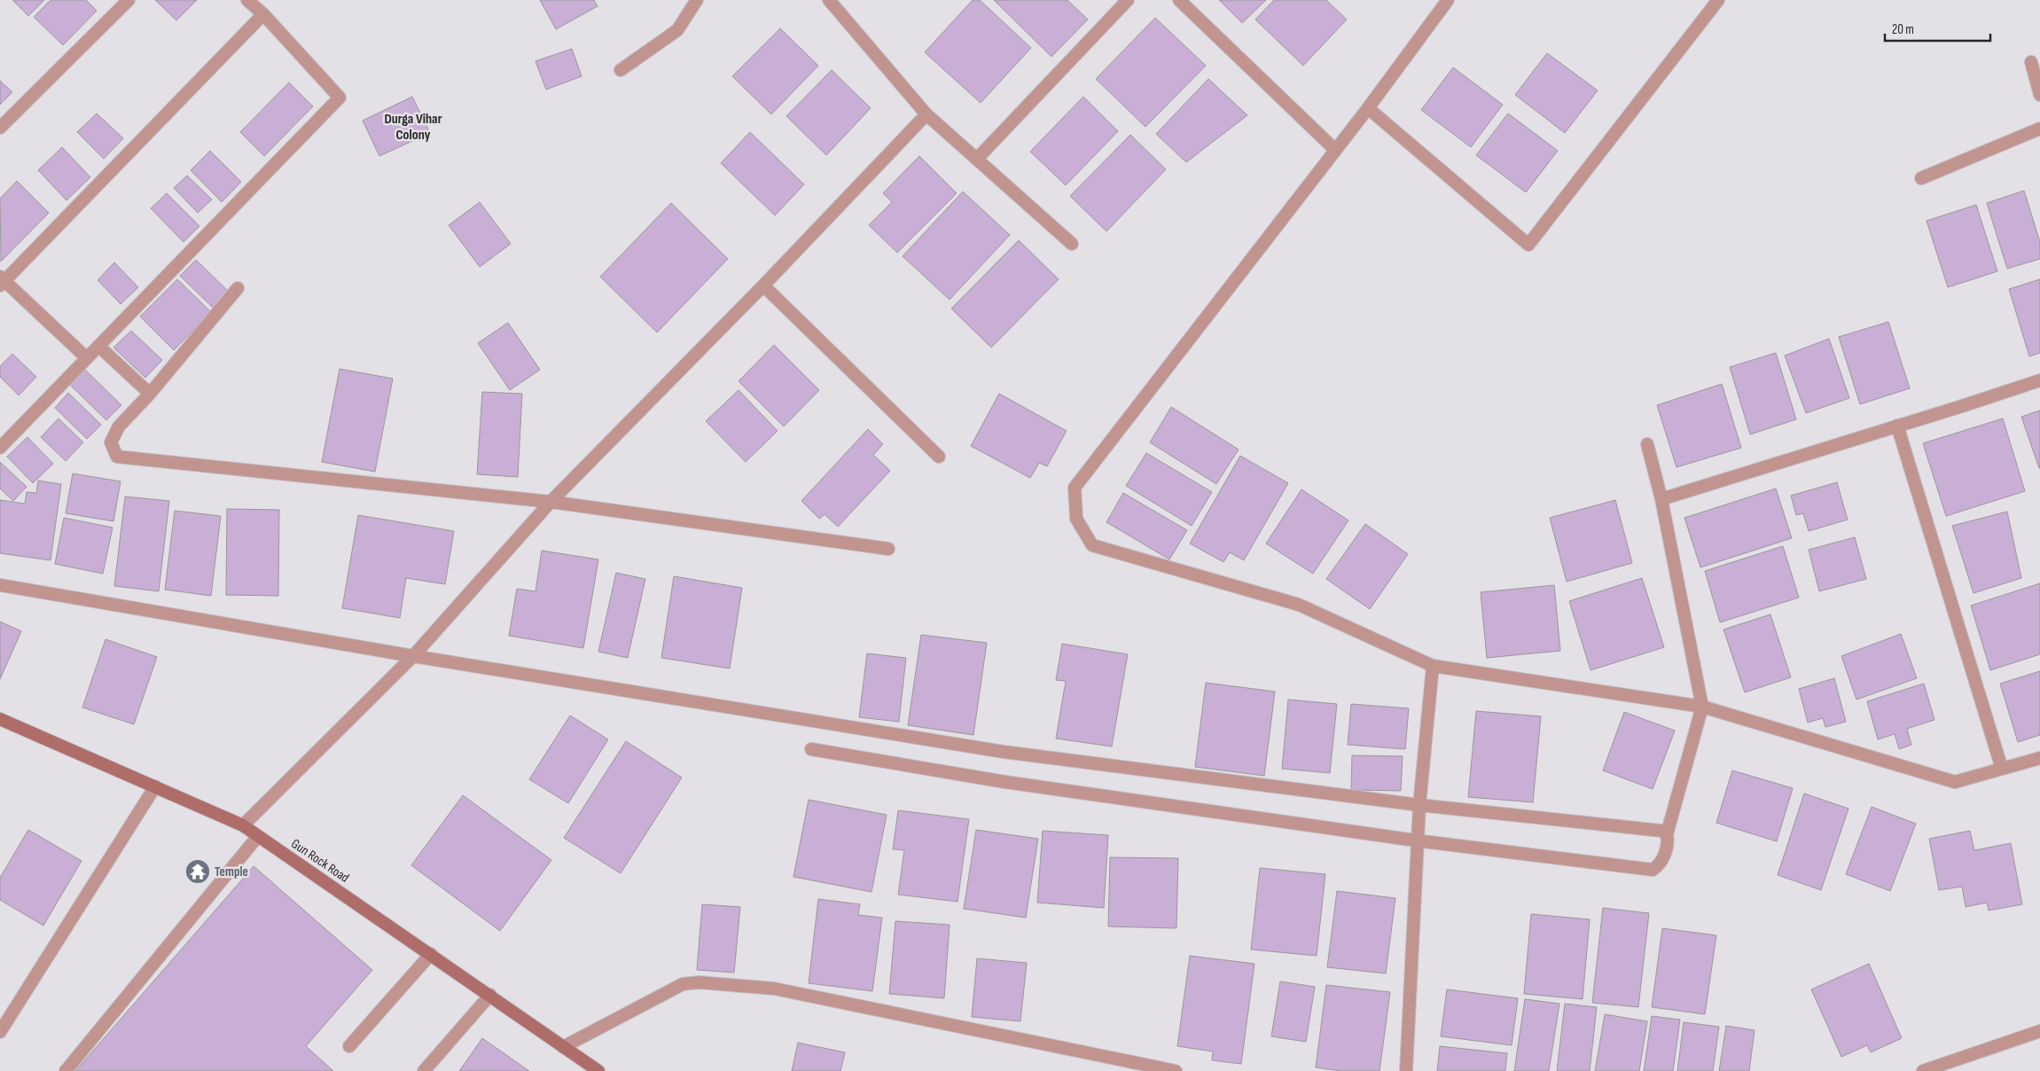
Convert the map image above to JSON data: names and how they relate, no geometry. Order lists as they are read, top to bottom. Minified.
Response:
{"streets":{"main road":["Gun Rock Road"]},"districts":["Durga Vihar Colony"],"places":{"temple":["Temple"]},"scale_bar":"20 m"}
